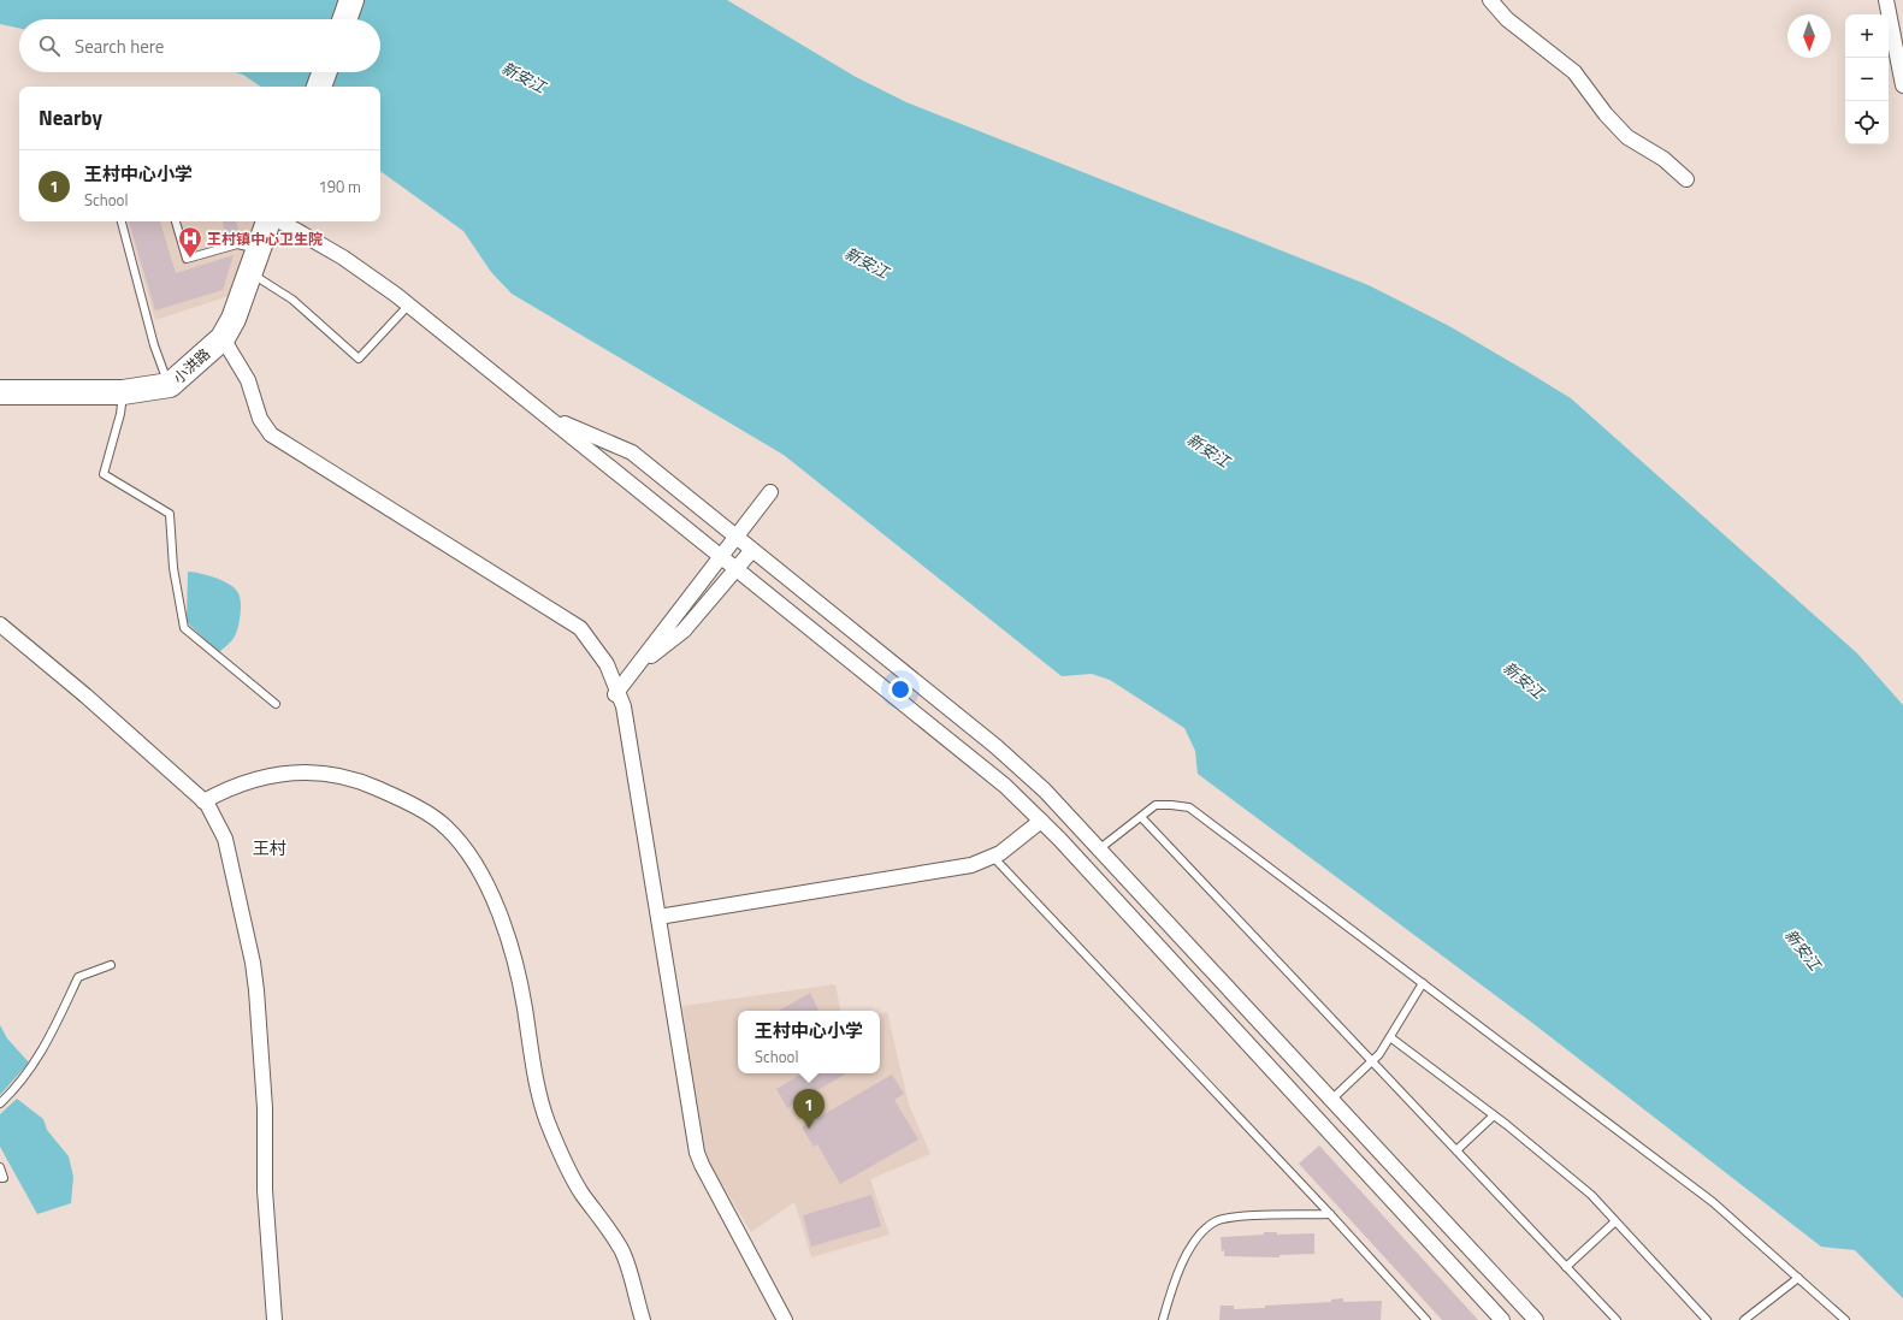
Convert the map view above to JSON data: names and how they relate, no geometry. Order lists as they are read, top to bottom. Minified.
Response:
{"streets":{"main road":["小洪路"]},"districts":["王村"],"water":["新安江"],"places":{"hospital":["王村镇中心卫生院"]},"north":"bottom","page":{"map_buttons":["+","−"],"search":"Search here","heading":"Nearby","list":[{"mark":"1","name":"王村中心小学","note":"School","value":"190 m"}],"popup":["王村中心小学","School"],"pins":"1"}}
